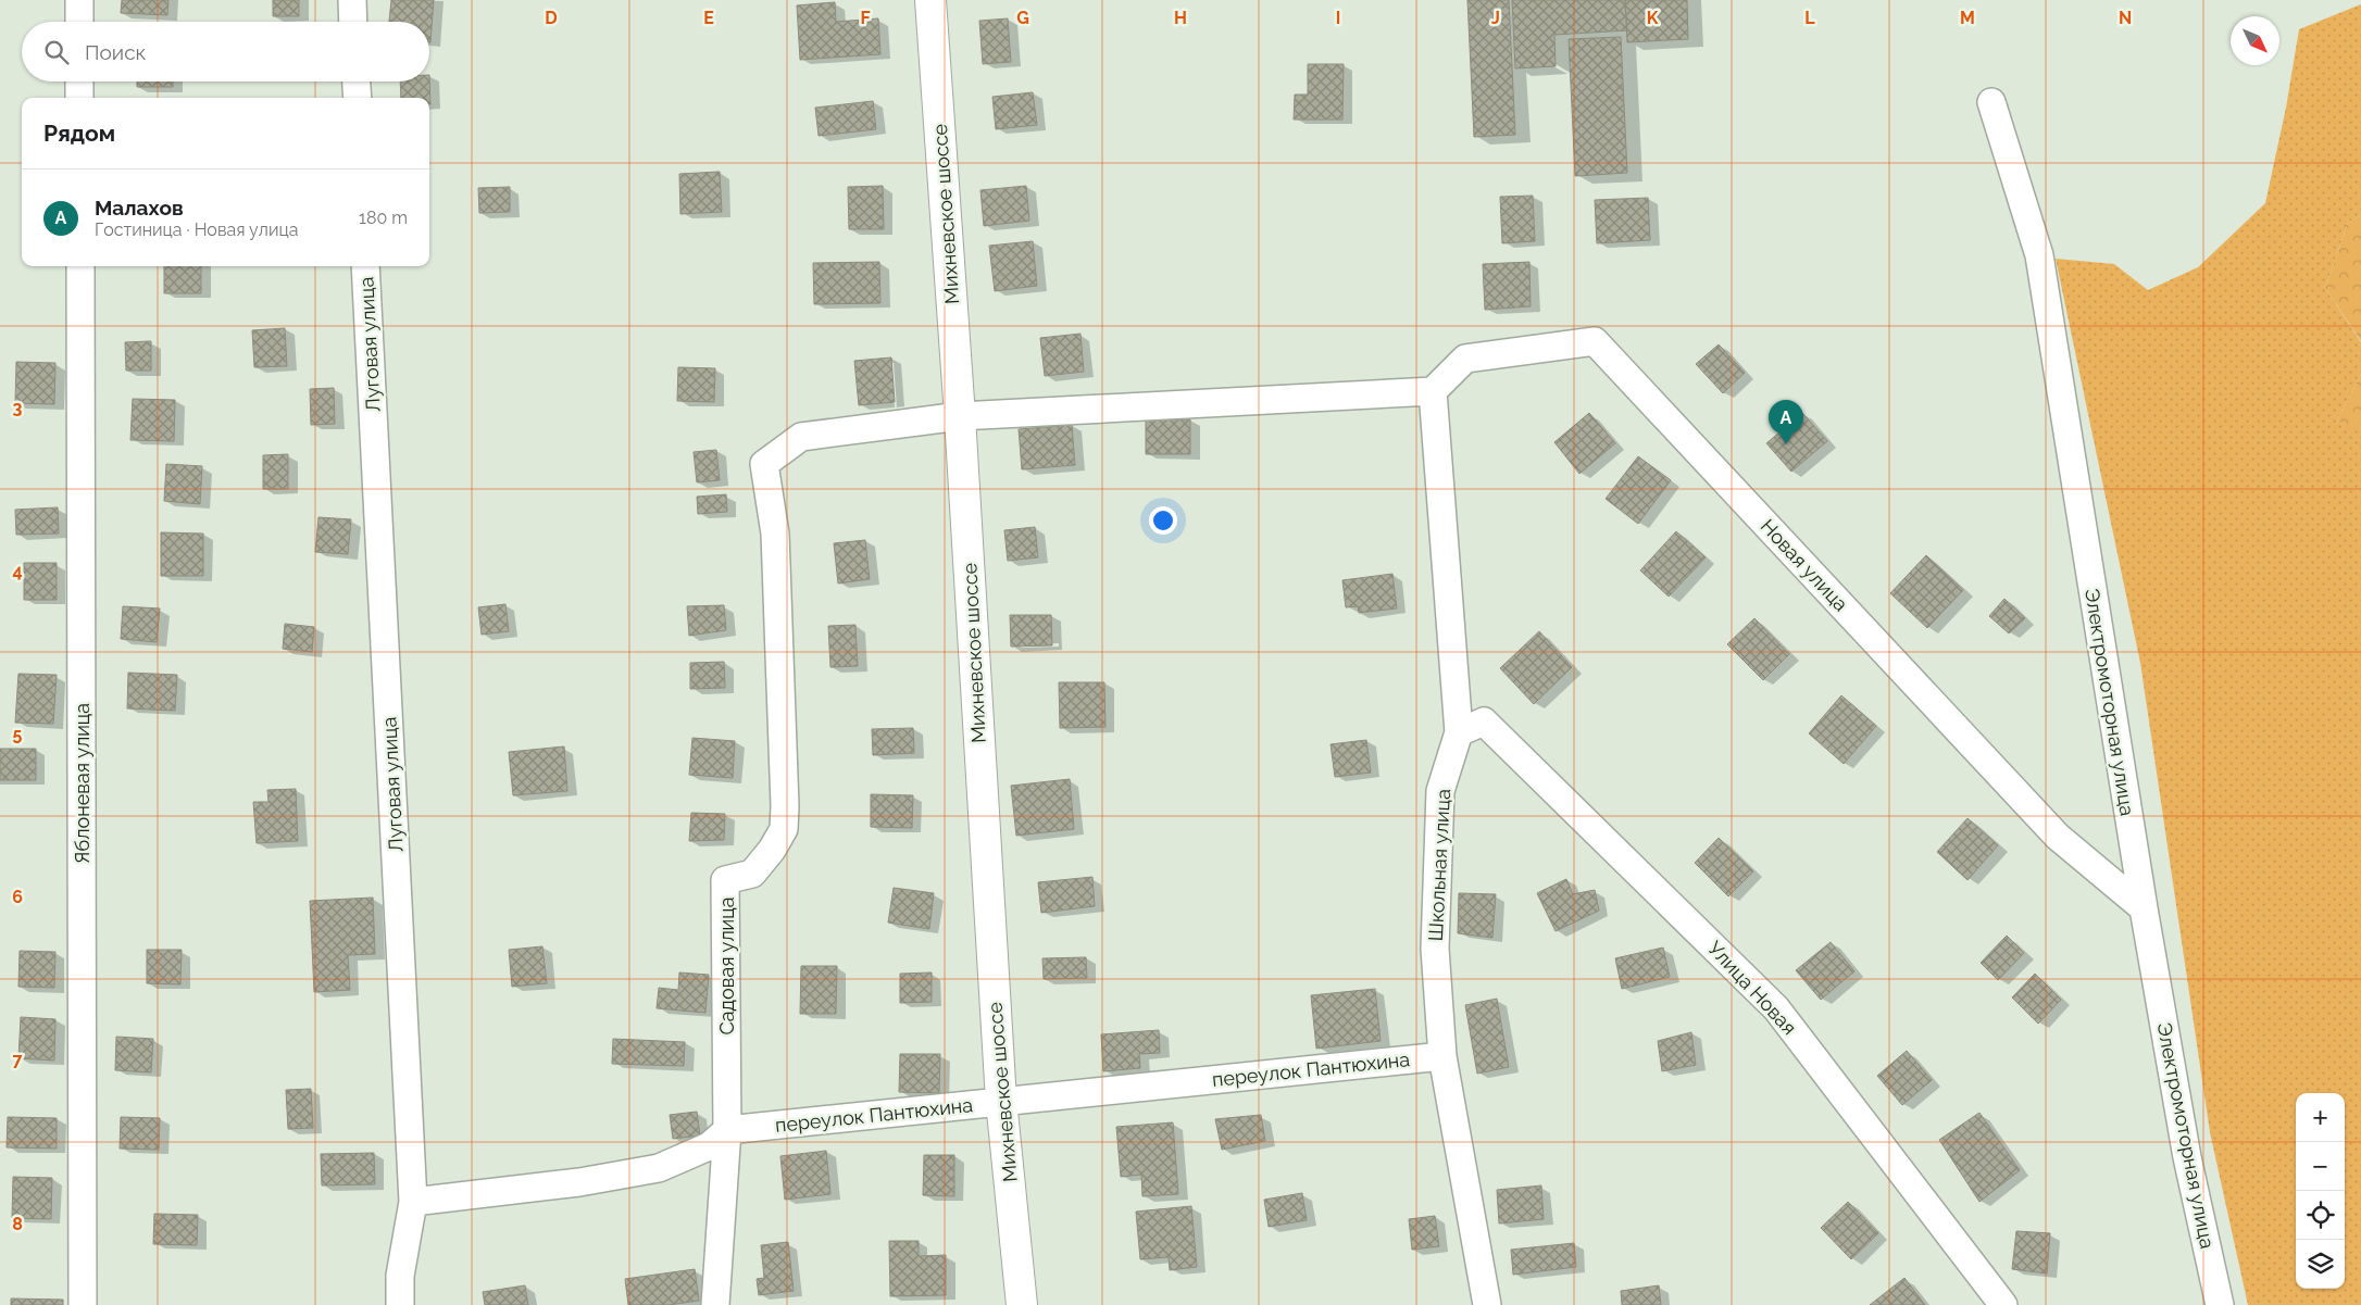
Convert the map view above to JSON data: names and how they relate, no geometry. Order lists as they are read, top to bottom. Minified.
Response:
{"streets":{"street":["Михневское шоссе","Луговая улица","Новая улица","Электромоторная улица","Яблоневая улица","Школьная улица","Садовая улица","Улица Новая","переулок Пантюхина"]},"crossings":[["Михневское шоссе","Садовая улица"],["Михневское шоссе","переулок Пантюхина"],["Новая улица","Электромоторная улица"],["Новая улица","Школьная улица"],["Школьная улица","Улица Новая"],["Школьная улица","переулок Пантюхина"],["Садовая улица","переулок Пантюхина"]],"north":"bottom right","page":{"search":"Поиск","heading":"Рядом","list":[{"mark":"A","name":"Малахов","note":"Гостиница · Новая улица","value":"180 m"}],"pins":"A","map_buttons":["+","−"]},"grid":{"columns":["D","E","F","G","H","I","J","K","L","M","N"],"rows":["3","4","5","6","7","8"]}}
